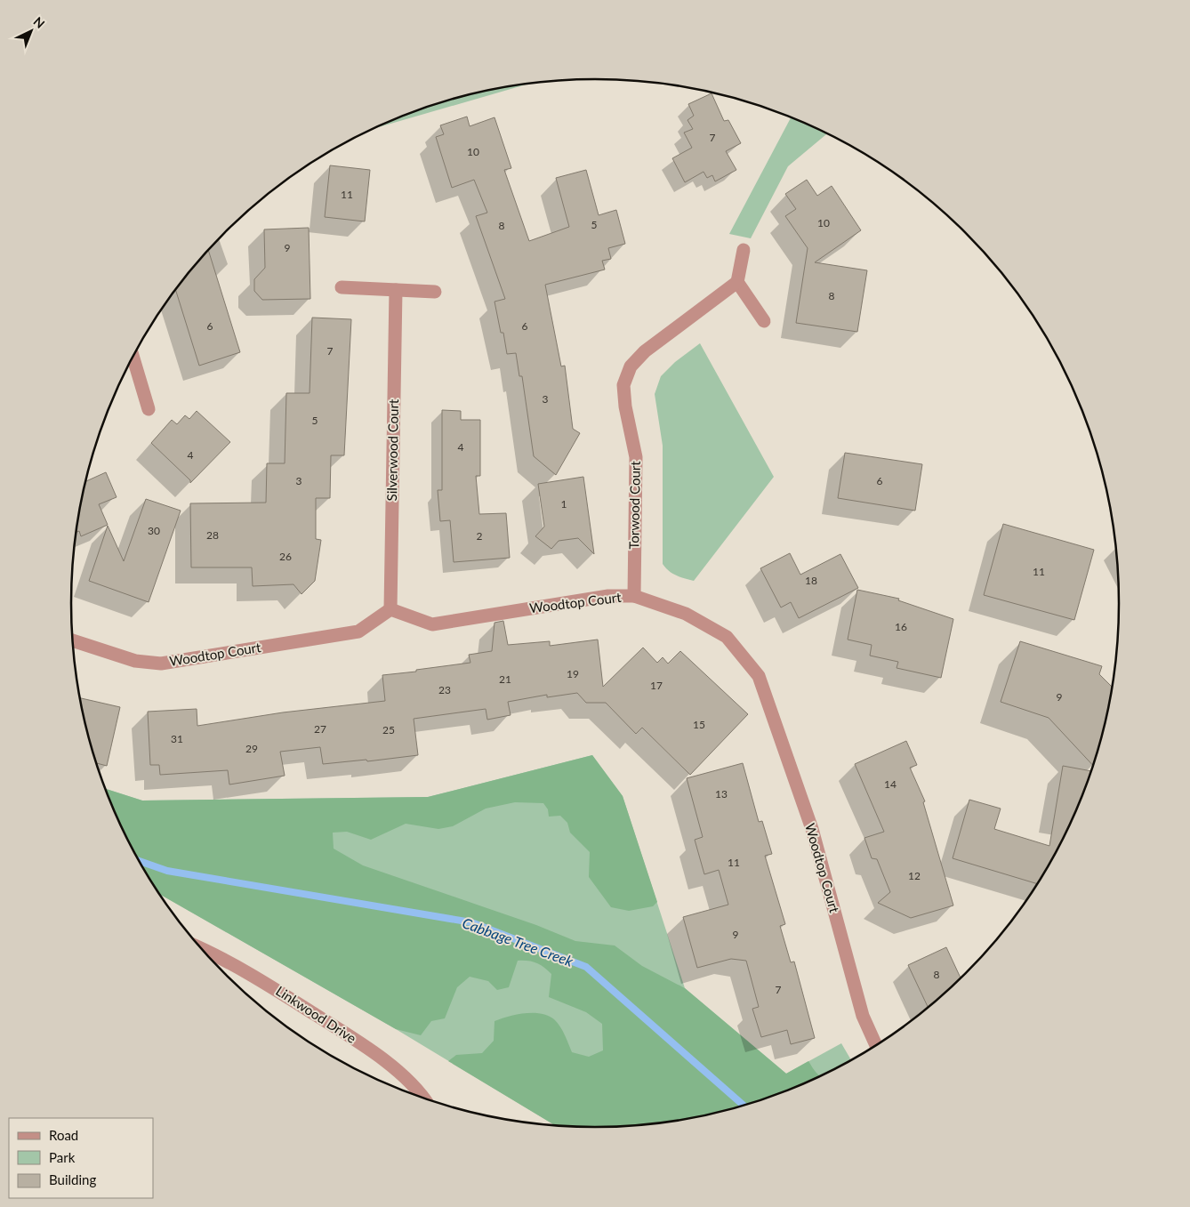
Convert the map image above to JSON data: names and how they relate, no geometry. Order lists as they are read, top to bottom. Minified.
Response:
{"streets":{"street":["Silverwood Court","Torwood Court","Woodtop Court","Linkwood Drive"]},"crossings":[["Silverwood Court","Woodtop Court"],["Torwood Court","Woodtop Court"]],"water":["Cabbage Tree Creek"],"house_numbers":["7","10","11","10","5","8","9","8","6","6","7","3","5","4","4","3","6","1","30","28","2","26","11","18","16","19","21","17","23","9","15","27","25","31","29","14","13","11","12","9","8","7"],"legend":["Road","Park","Building"],"north":"top right"}
